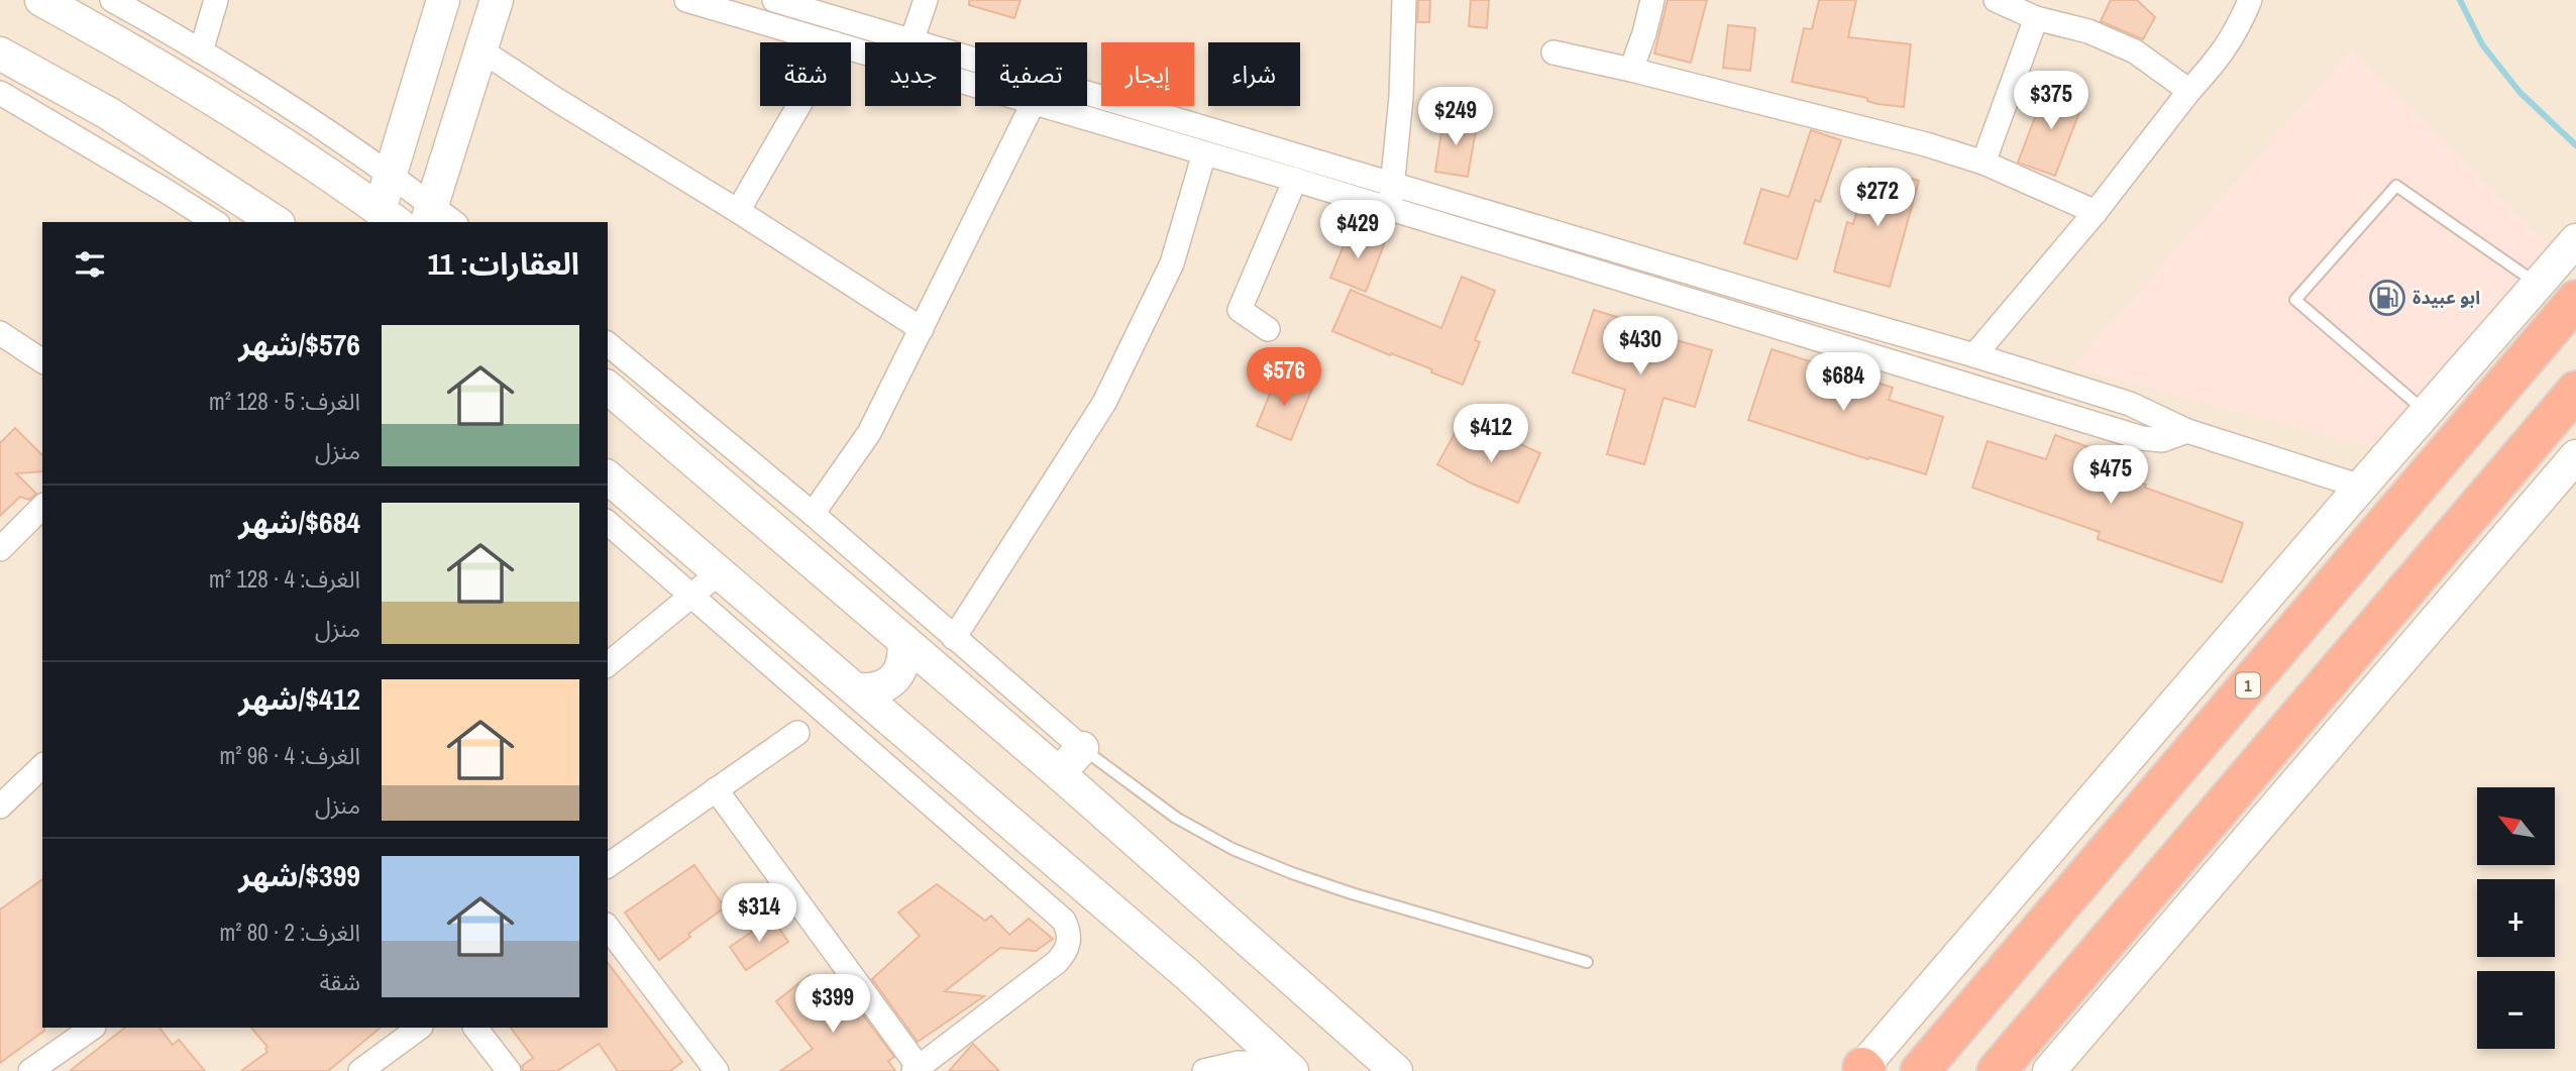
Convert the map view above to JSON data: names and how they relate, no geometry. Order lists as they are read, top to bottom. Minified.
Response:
{"streets":{"highway":["1"]},"places":{"fuel station":["ابو عبيدة"]},"north":"top left","page":{"chip":["شراء","إيجار","تصفية","جديد","شقة"],"price":["$375","$249","$272","$429","$430","$576","$684","$412","$475","$314","$399"],"heading":"العقارات: 11","list":[{"name":"$576/شهر","note":"الغرف: 5 · 128 m² · منزل"},{"name":"$684/شهر","note":"الغرف: 4 · 128 m² · منزل"},{"name":"$412/شهر","note":"الغرف: 4 · 96 m² · منزل"},{"name":"$399/شهر","note":"الغرف: 2 · 80 m² · شقة"}],"map_buttons":["+","−"]}}
